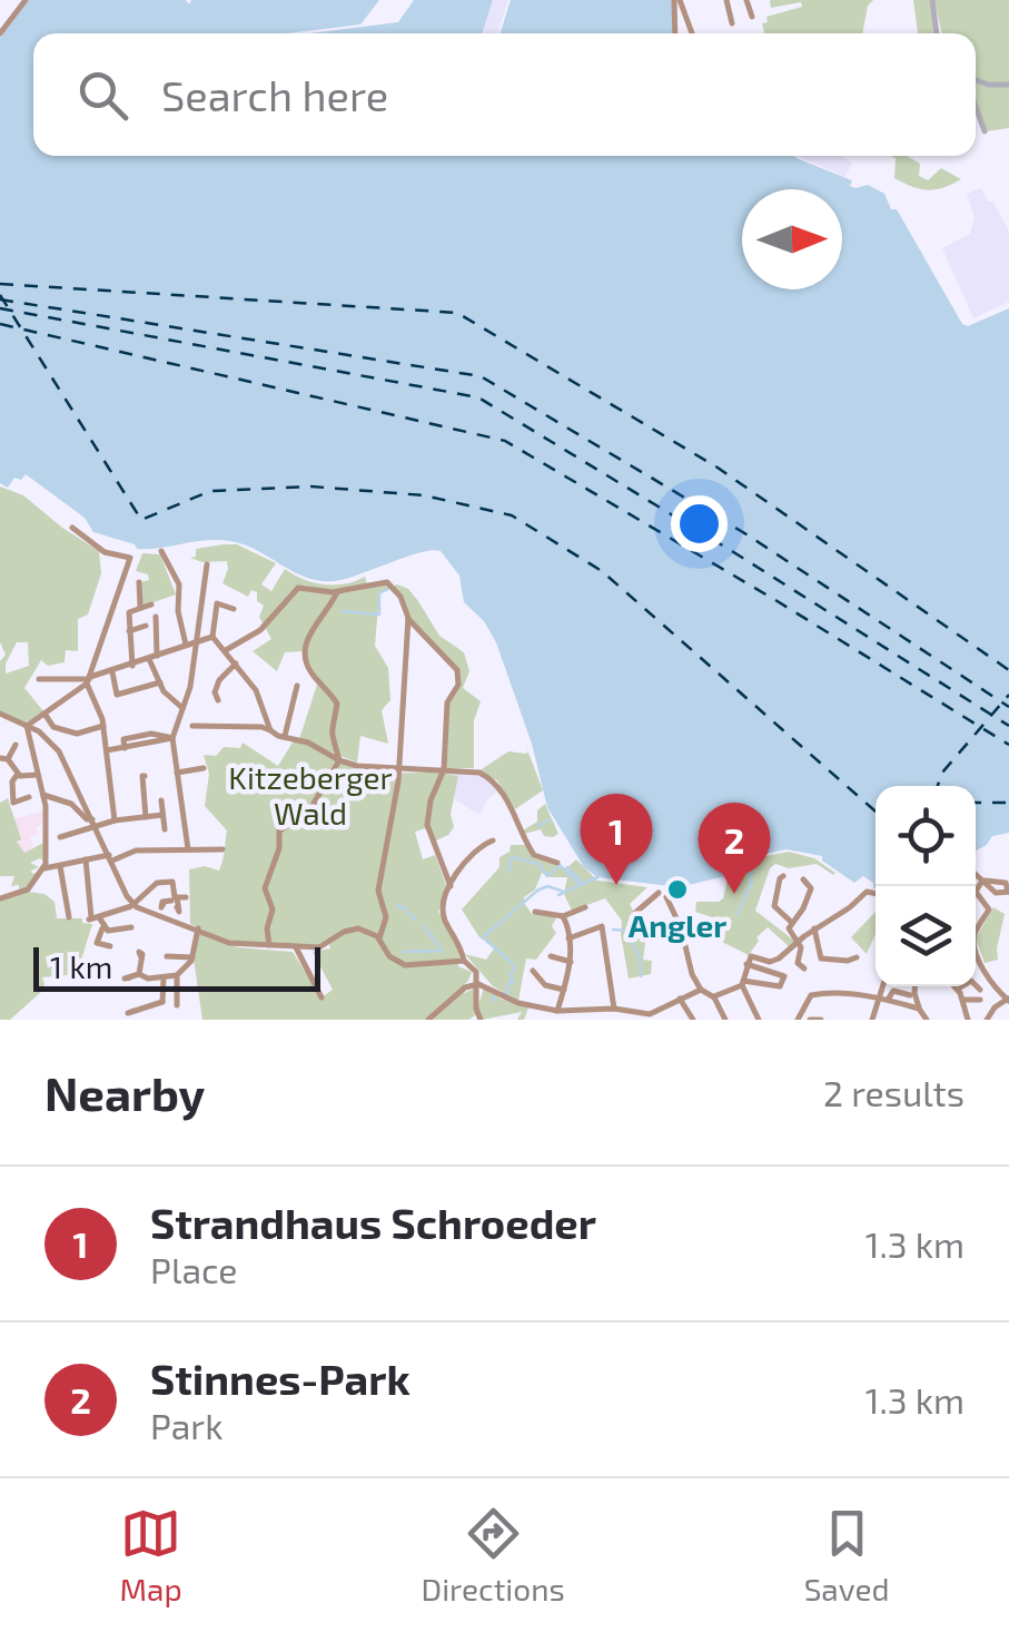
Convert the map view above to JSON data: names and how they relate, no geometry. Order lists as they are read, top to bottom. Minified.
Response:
{"parks":["Kitzeberger Wald"],"places":["Angler"],"scale_bar":"1 km","north":"right","page":{"search":"Search here","pins":["1","2"],"scale":"1 km","heading":["Nearby","2 results"],"list":[{"mark":"1","name":"Strandhaus Schroeder","note":"Place","value":"1.3 km"},{"mark":"2","name":"Stinnes-Park","note":"Park","value":"1.3 km"}],"nav":["Map","Directions","Saved"]}}
